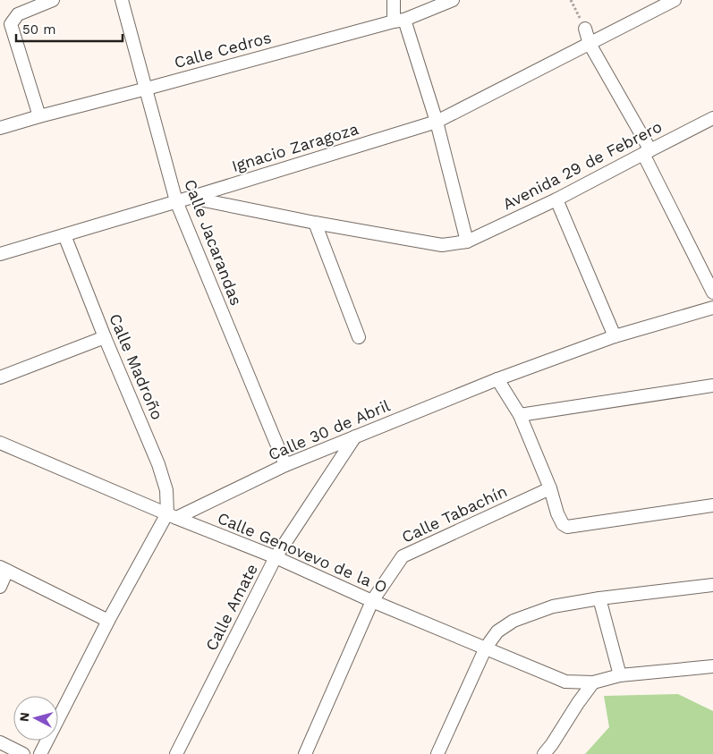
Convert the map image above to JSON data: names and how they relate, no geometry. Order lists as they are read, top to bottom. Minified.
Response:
{"streets":{"street":["Calle Cedros","Ignacio Zaragoza","Avenida 29 de Febrero","Calle Jacarandas","Calle Madroño","Calle 30 de Abril","Calle Tabachín","Calle Genovevo de la O","Calle Amate"]},"crossings":[["Calle Cedros","Calle Jacarandas"],["Ignacio Zaragoza","Avenida 29 de Febrero"],["Ignacio Zaragoza","Calle Jacarandas"],["Ignacio Zaragoza","Calle Madroño"],["Calle Jacarandas","Calle 30 de Abril"],["Calle Madroño","Calle 30 de Abril"],["Calle Madroño","Calle Genovevo de la O"],["Calle 30 de Abril","Calle Genovevo de la O"],["Calle 30 de Abril","Calle Amate"],["Calle Tabachín","Calle Genovevo de la O"],["Calle Genovevo de la O","Calle Amate"]],"scale_bar":"50 m","north":"left"}
